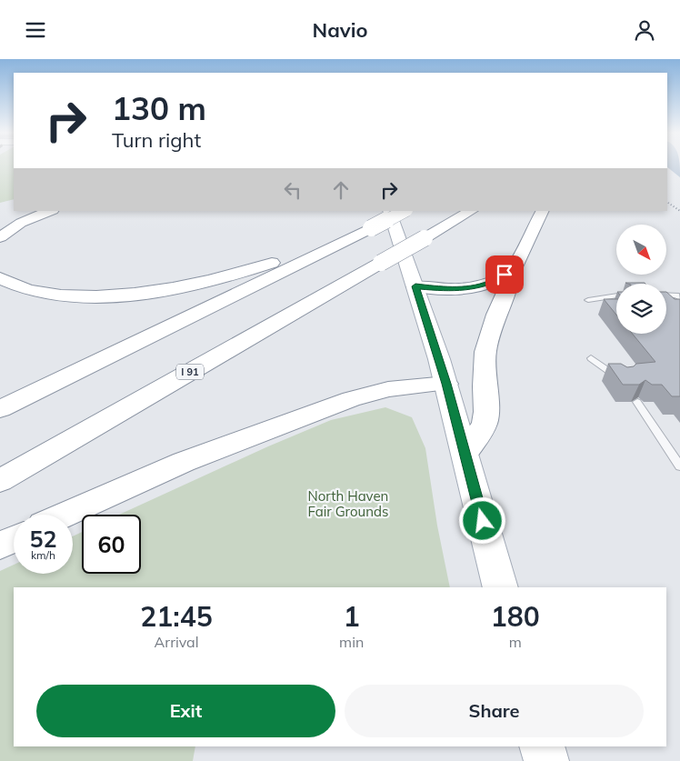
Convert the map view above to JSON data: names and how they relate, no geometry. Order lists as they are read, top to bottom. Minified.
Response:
{"streets":{"main road":["I 91"]},"parks":["North Haven Fair Grounds"],"north":"bottom right","page":{"header":"Navio","turn":["130 m","Turn right"],"speed":"52 km/h","limit":"60","eta":["21:45","Arrival","1","min","180","m"],"buttons":["Exit","Share"]}}
